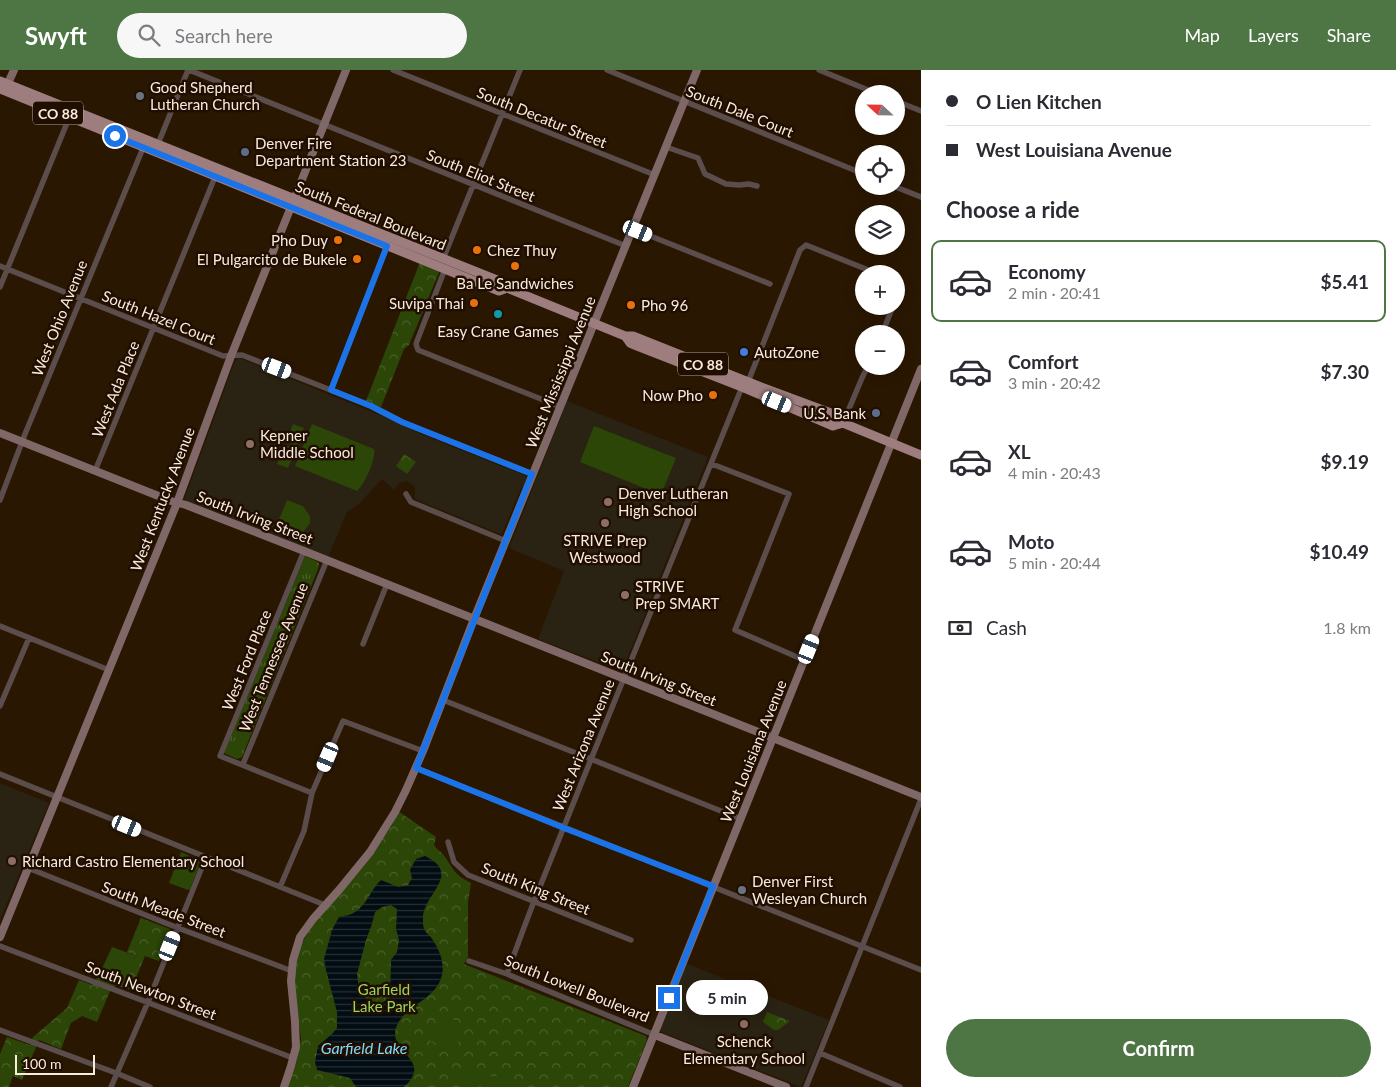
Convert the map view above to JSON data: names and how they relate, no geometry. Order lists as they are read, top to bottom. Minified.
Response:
{"streets":{"main road":["CO 88","South Federal Boulevard"],"street":["South Dale Court","South Decatur Street","South Eliot Street","South Hazel Court","West Ohio Avenue","West Mississippi Avenue","West Ada Place","West Kentucky Avenue","South Irving Street","West Tennessee Avenue","West Ford Place","West Arizona Avenue","West Louisiana Avenue","South King Street","South Meade Street","South Lowell Boulevard","South Newton Street"]},"crossings":[["South Dale Court","West Mississippi Avenue"],["South Decatur Street","West Mississippi Avenue"],["South Eliot Street","West Mississippi Avenue"],["South Eliot Street","West Kentucky Avenue"],["South Federal Boulevard","West Ohio Avenue"],["South Federal Boulevard","West Mississippi Avenue"],["South Federal Boulevard","West Ada Place"],["South Federal Boulevard","West Kentucky Avenue"],["South Federal Boulevard","West Arizona Avenue"],["South Federal Boulevard","West Louisiana Avenue"],["South Hazel Court","West Ohio Avenue"],["South Hazel Court","West Mississippi Avenue"],["South Hazel Court","West Ada Place"],["South Hazel Court","West Kentucky Avenue"],["West Ohio Avenue","South Irving Street"],["West Mississippi Avenue","South Irving Street"],["West Mississippi Avenue","South Meade Street"],["West Mississippi Avenue","South Newton Street"],["West Ada Place","South Irving Street"],["West Kentucky Avenue","South Irving Street"],["West Kentucky Avenue","South Meade Street"],["South Irving Street","West Tennessee Avenue"],["South Irving Street","West Ford Place"],["South Irving Street","West Arizona Avenue"],["South Irving Street","West Louisiana Avenue"],["West Tennessee Avenue","West Ford Place"],["West Arizona Avenue","South King Street"],["West Arizona Avenue","South Lowell Boulevard"],["West Louisiana Avenue","South Lowell Boulevard"]],"water":["Garfield Lake"],"parks":["Garfield Lake Park"],"places":["Good Shepherd Lutheran Church","Denver Fire Department Station 23","Pho Duy","Chez Thuy","El Pulgarcito de Bukele","Ba Le Sandwiches","Suvipa Thai","Pho 96","Easy Crane Games","AutoZone","Now Pho","U.S. Bank","Kepner Middle School","Denver Lutheran High School","STRIVE Prep Westwood","STRIVE Prep SMART","Richard Castro Elementary School","Denver First Wesleyan Church","Schenck Elementary School"],"scale_bar":"100 m","north":"left","page":{"header":"Swyft","search":"Search here","nav":["Map","Layers","Share"],"banner":["O Lien Kitchen","West Louisiana Avenue"],"map_buttons":["+","−"],"heading":"Choose a ride","list":[{"name":"Economy","note":"2 min · 20:41","value":"$5.41"},{"name":"Comfort","note":"3 min · 20:42","value":"$7.30"},{"name":"XL","note":"4 min · 20:43","value":"$9.19"},{"name":"Moto","note":"5 min · 20:44","value":"$10.49"}],"pay":["Cash","1.8 km"],"bubble":"5 min","buttons":"Confirm","scale":"100 m"}}
